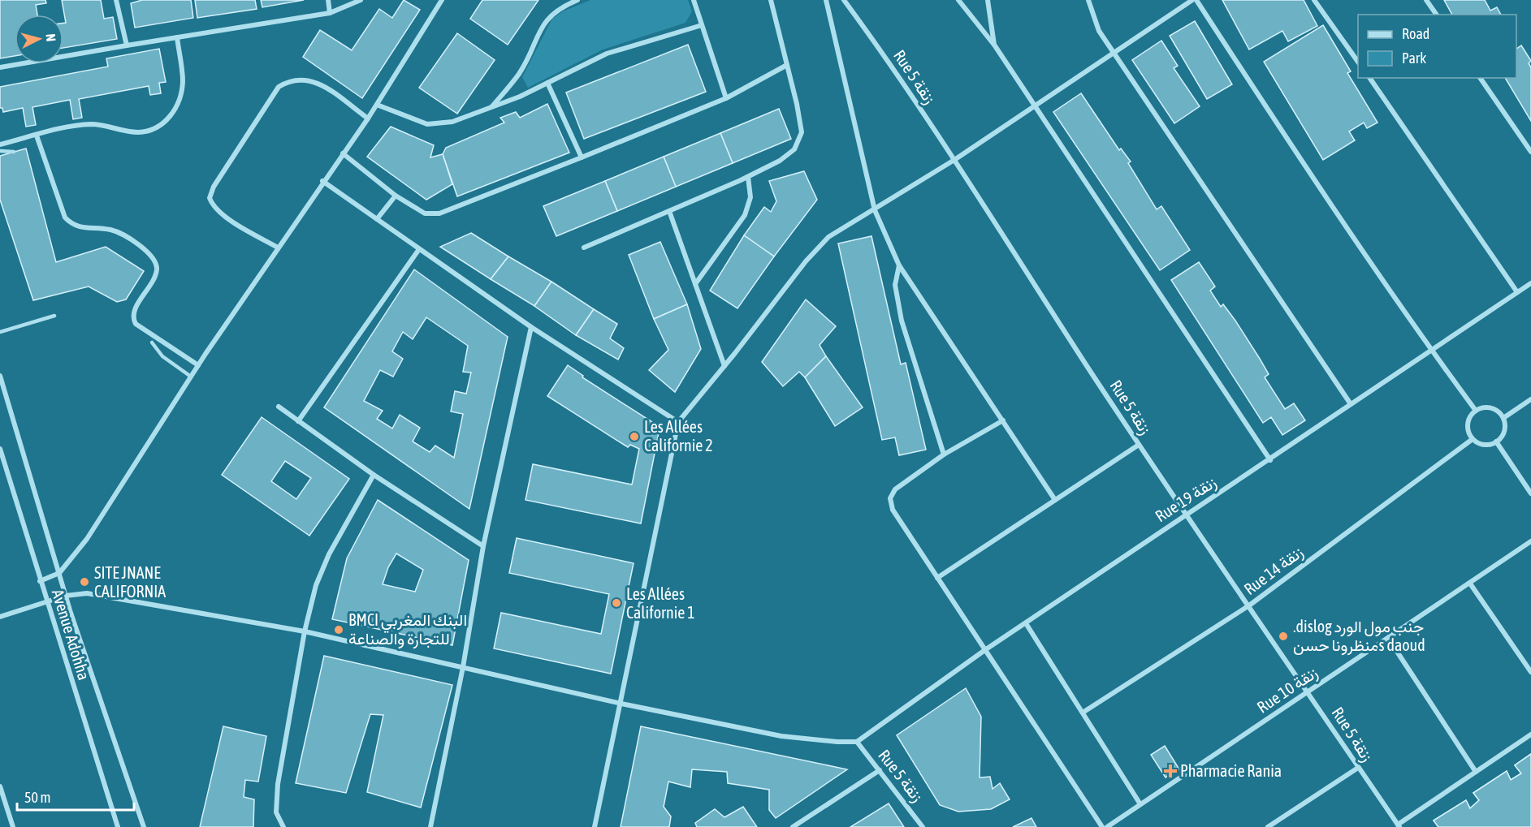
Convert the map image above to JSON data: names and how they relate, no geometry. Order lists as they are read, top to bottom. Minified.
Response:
{"streets":{"street":["Rue 5 زنقة","Rue 19 زنقة","Rue 14 زنقة","Avenue Adohha","Rue 10 زنقة"]},"crossings":[["Rue 5 زنقة","Rue 19 زنقة"],["Rue 5 زنقة","Rue 14 زنقة"],["Rue 5 زنقة","Rue 10 زنقة"]],"places":{"other":["Les Allées Californie 2","SITE JNANE CALIFORNIA","Les Allées Californie 1","BMCI البنك المغربي للتجارة والصناعة",".dislog جنب مول الورد منظرونا حسنs daoud"],"health":["Pharmacie Rania"]},"legend":["Road","Park"],"scale_bar":"50 m","north":"right"}
